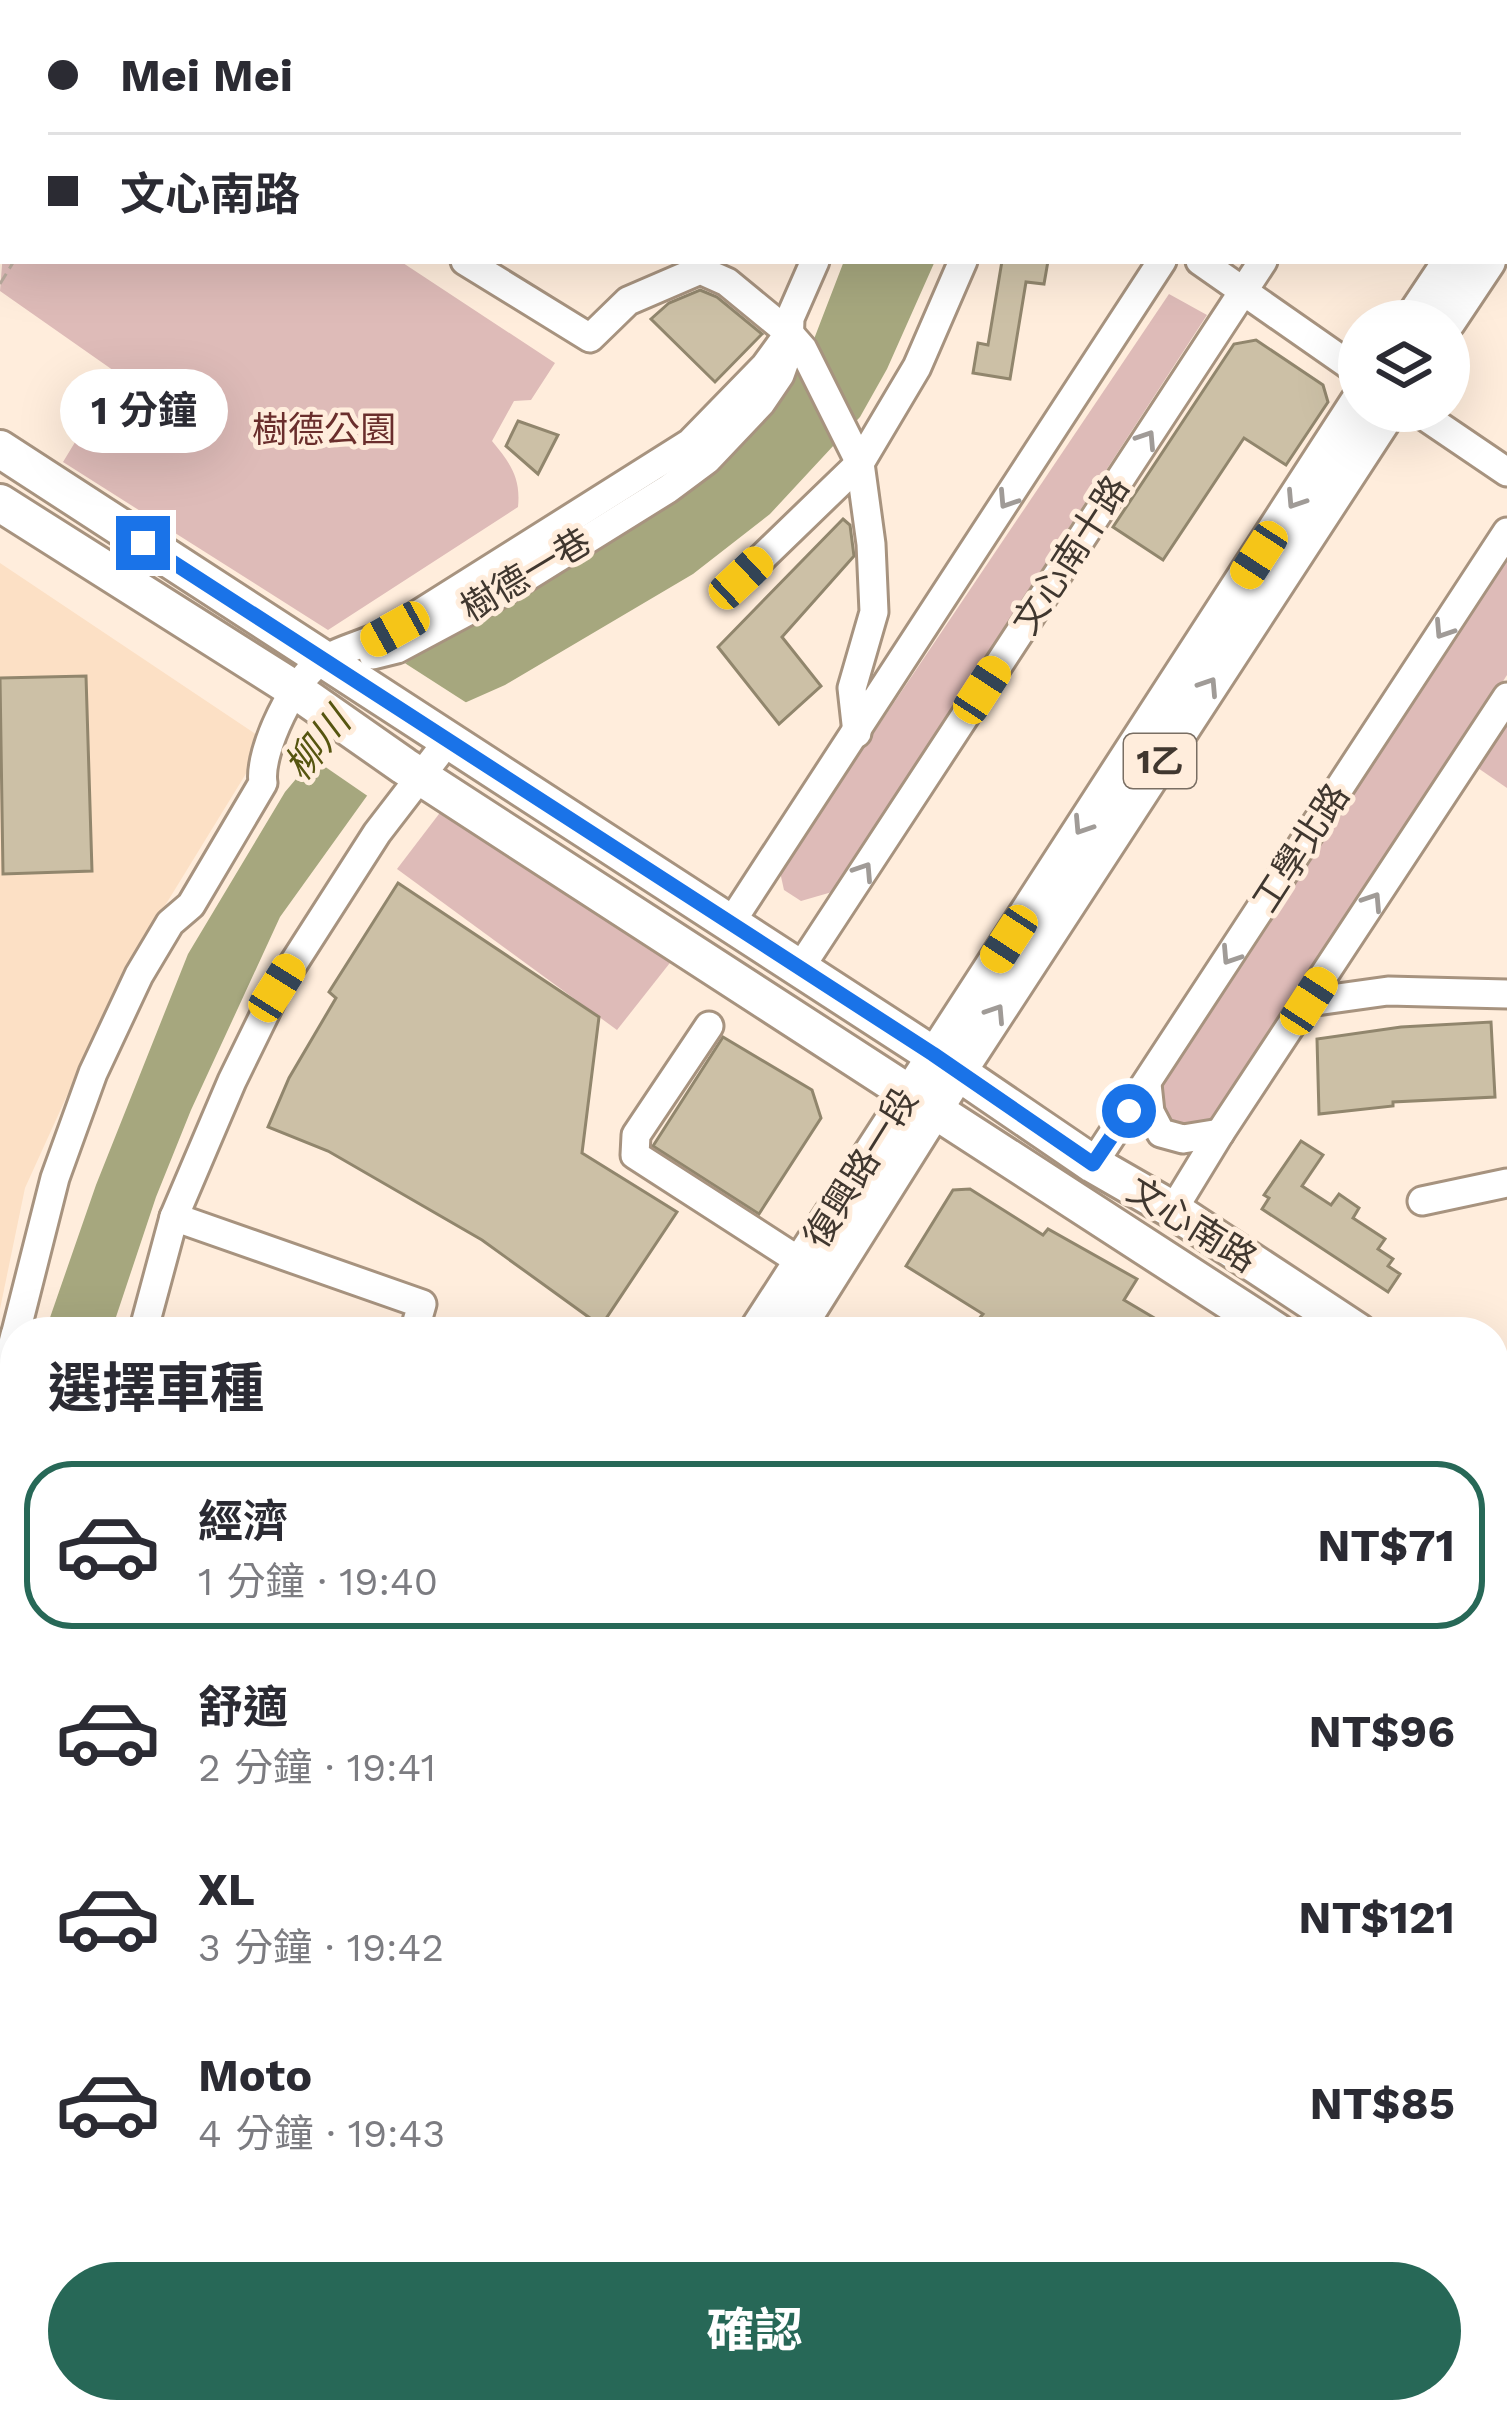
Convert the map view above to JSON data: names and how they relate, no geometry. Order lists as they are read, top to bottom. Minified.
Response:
{"streets":{"main road":["1乙","復興路一段","文心南路"],"street":["文心南十路","樹德一巷","工學北路"]},"crossings":[["文心南十路","文心南路"],["樹德一巷","文心南路"],["工學北路","文心南路"],["復興路一段","文心南路"]],"water":["柳川"],"parks":["樹德公園"],"page":{"banner":["Mei Mei","文心南路"],"bubble":"1 分鐘","heading":"選擇車種","list":[{"name":"經濟","note":"1 分鐘 · 19:40","value":"NT$71"},{"name":"舒適","note":"2 分鐘 · 19:41","value":"NT$96"},{"name":"XL","note":"3 分鐘 · 19:42","value":"NT$121"},{"name":"Moto","note":"4 分鐘 · 19:43","value":"NT$85"}],"buttons":"確認"}}
